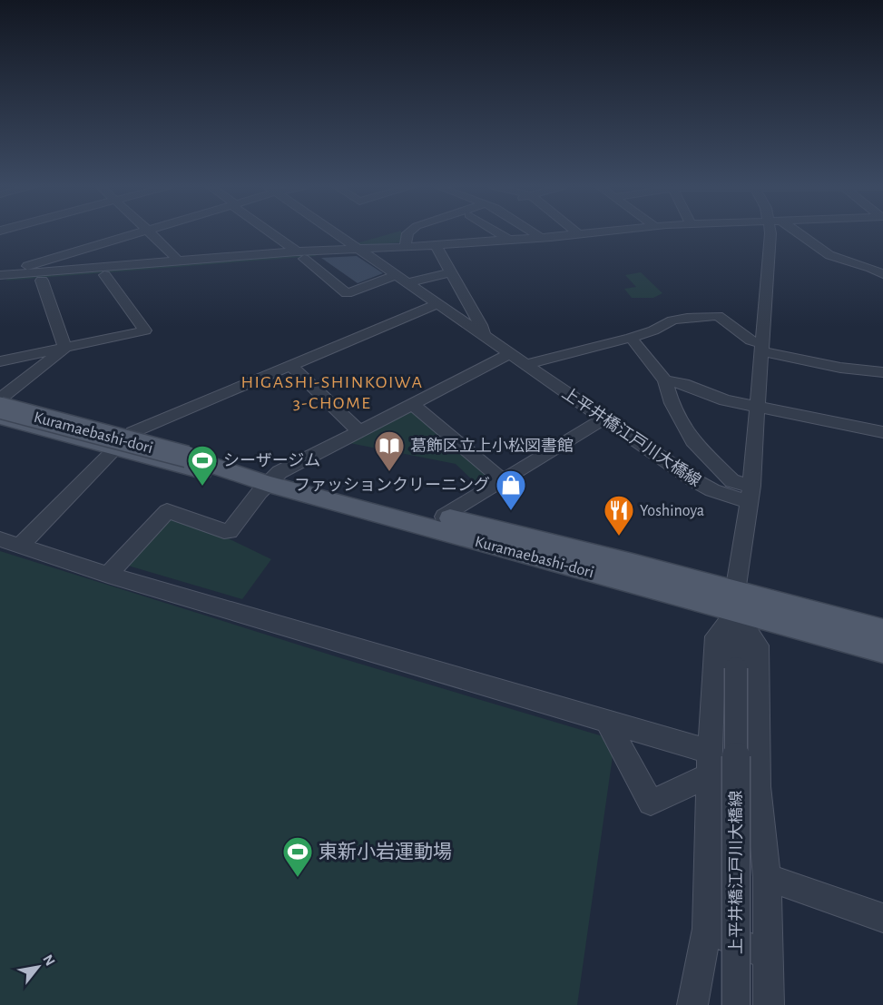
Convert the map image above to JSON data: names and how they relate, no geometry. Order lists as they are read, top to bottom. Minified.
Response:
{"streets":{"main road":["Kuramaebashi-dori"],"street":["上平井橋江戸川大橋線"]},"crossings":[["Kuramaebashi-dori","上平井橋江戸川大橋線"]],"districts":["HIGASHI-SHINKOIWA 3-CHOME"],"places":{"library":["葛飾区立上小松図書館"],"sports":["シーザージム","東新小岩運動場"],"shop":["ファッションクリーニング"],"restaurant":["Yoshinoya"]},"north":"top right"}
